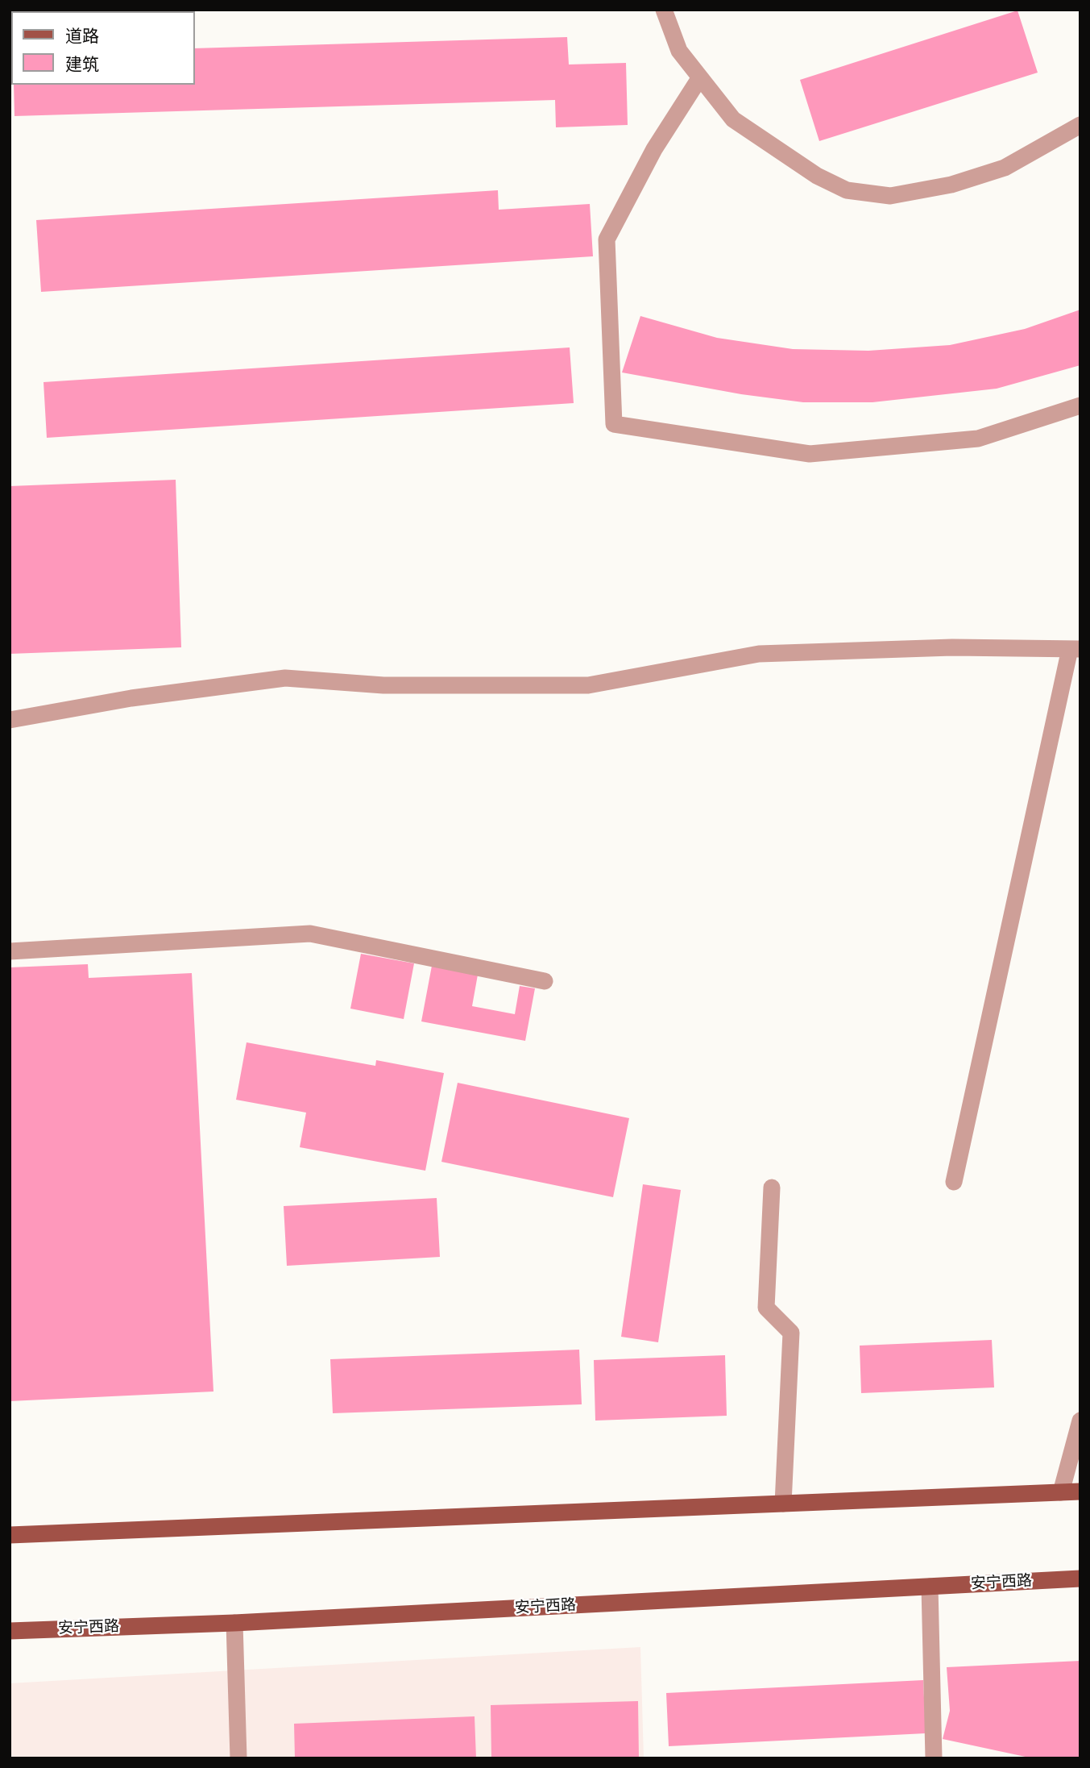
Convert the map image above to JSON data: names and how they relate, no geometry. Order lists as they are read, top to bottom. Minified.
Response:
{"streets":{"main road":["安宁西路"]},"legend":["道路","建筑"]}
